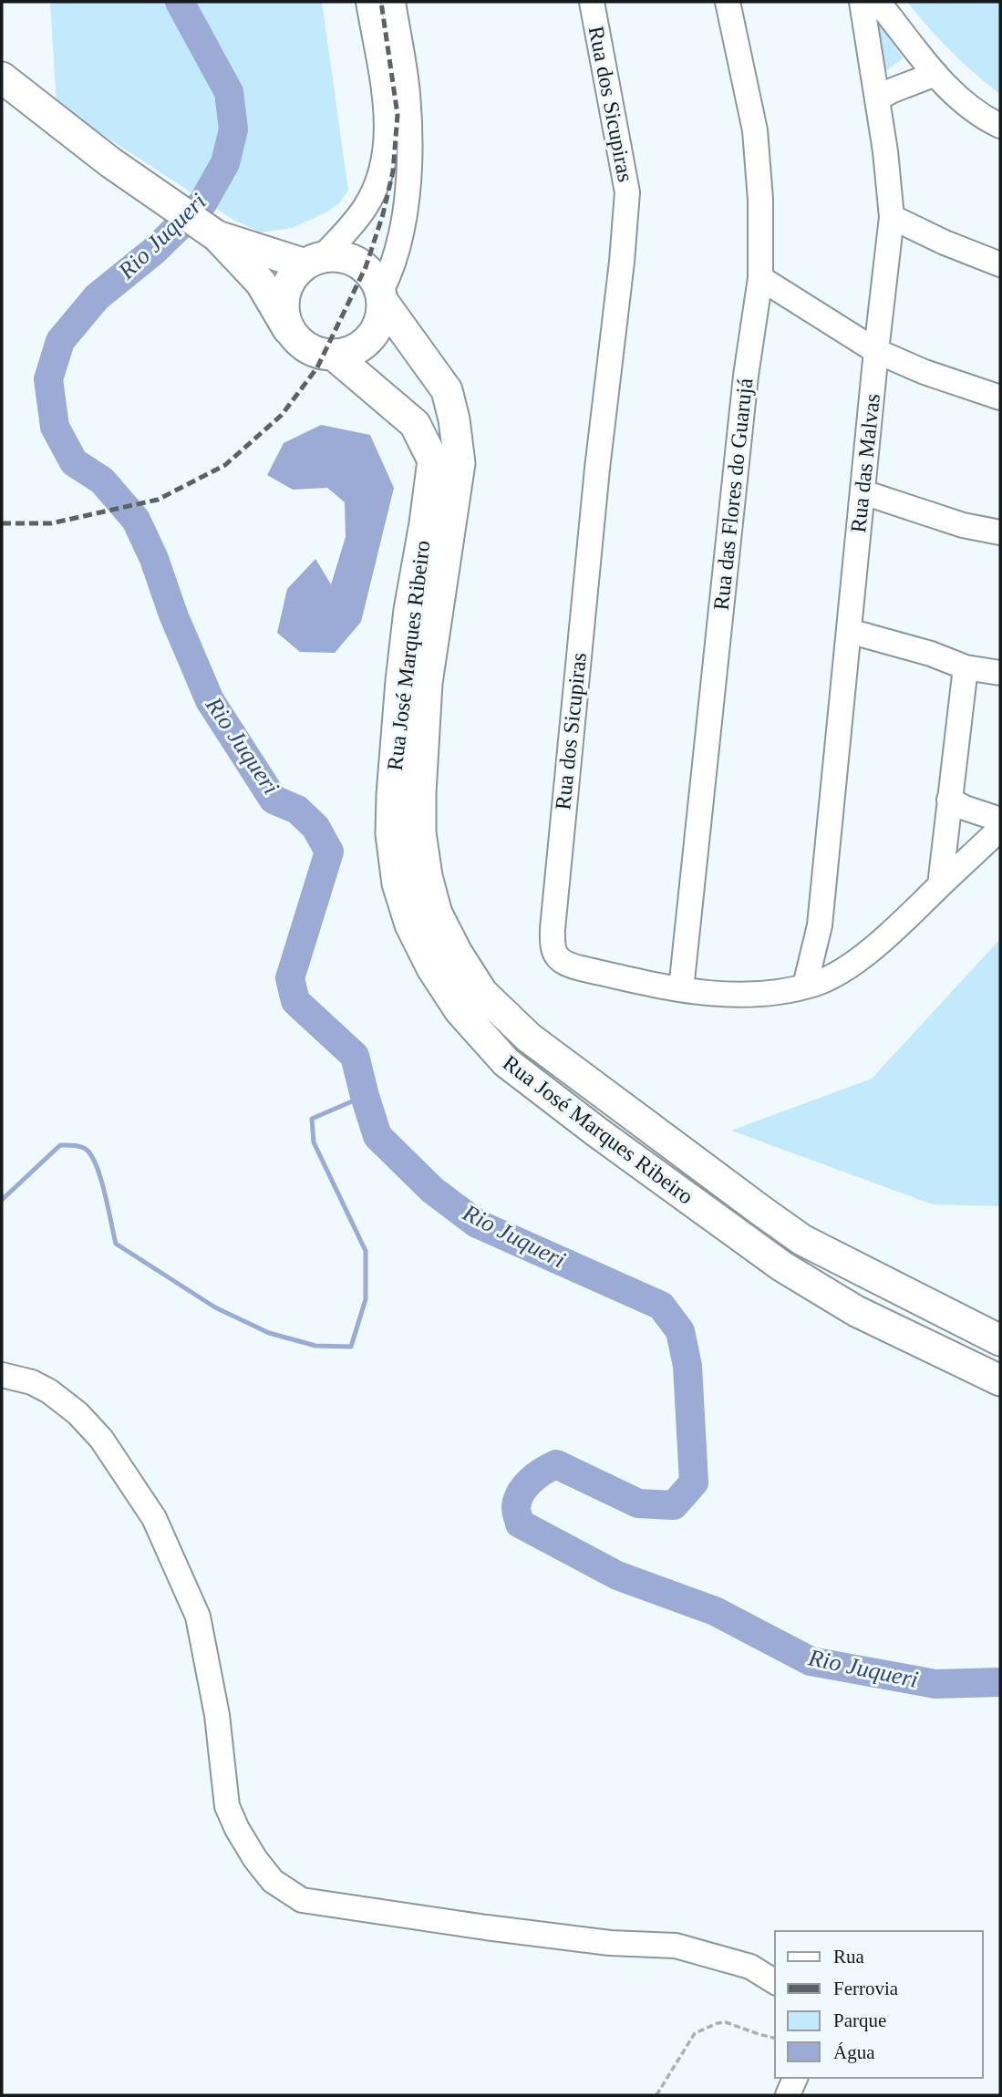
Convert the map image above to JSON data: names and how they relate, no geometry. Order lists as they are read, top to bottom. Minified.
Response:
{"streets":{"main road":["Rua José Marques Ribeiro"],"street":["Rua dos Sicupiras","Rua das Malvas","Rua das Flores do Guarujá"]},"crossings":[["Rua dos Sicupiras","Rua das Malvas"],["Rua dos Sicupiras","Rua das Flores do Guarujá"]],"water":["Rio Juqueri"],"legend":["Rua","Ferrovia","Parque","Água"]}
